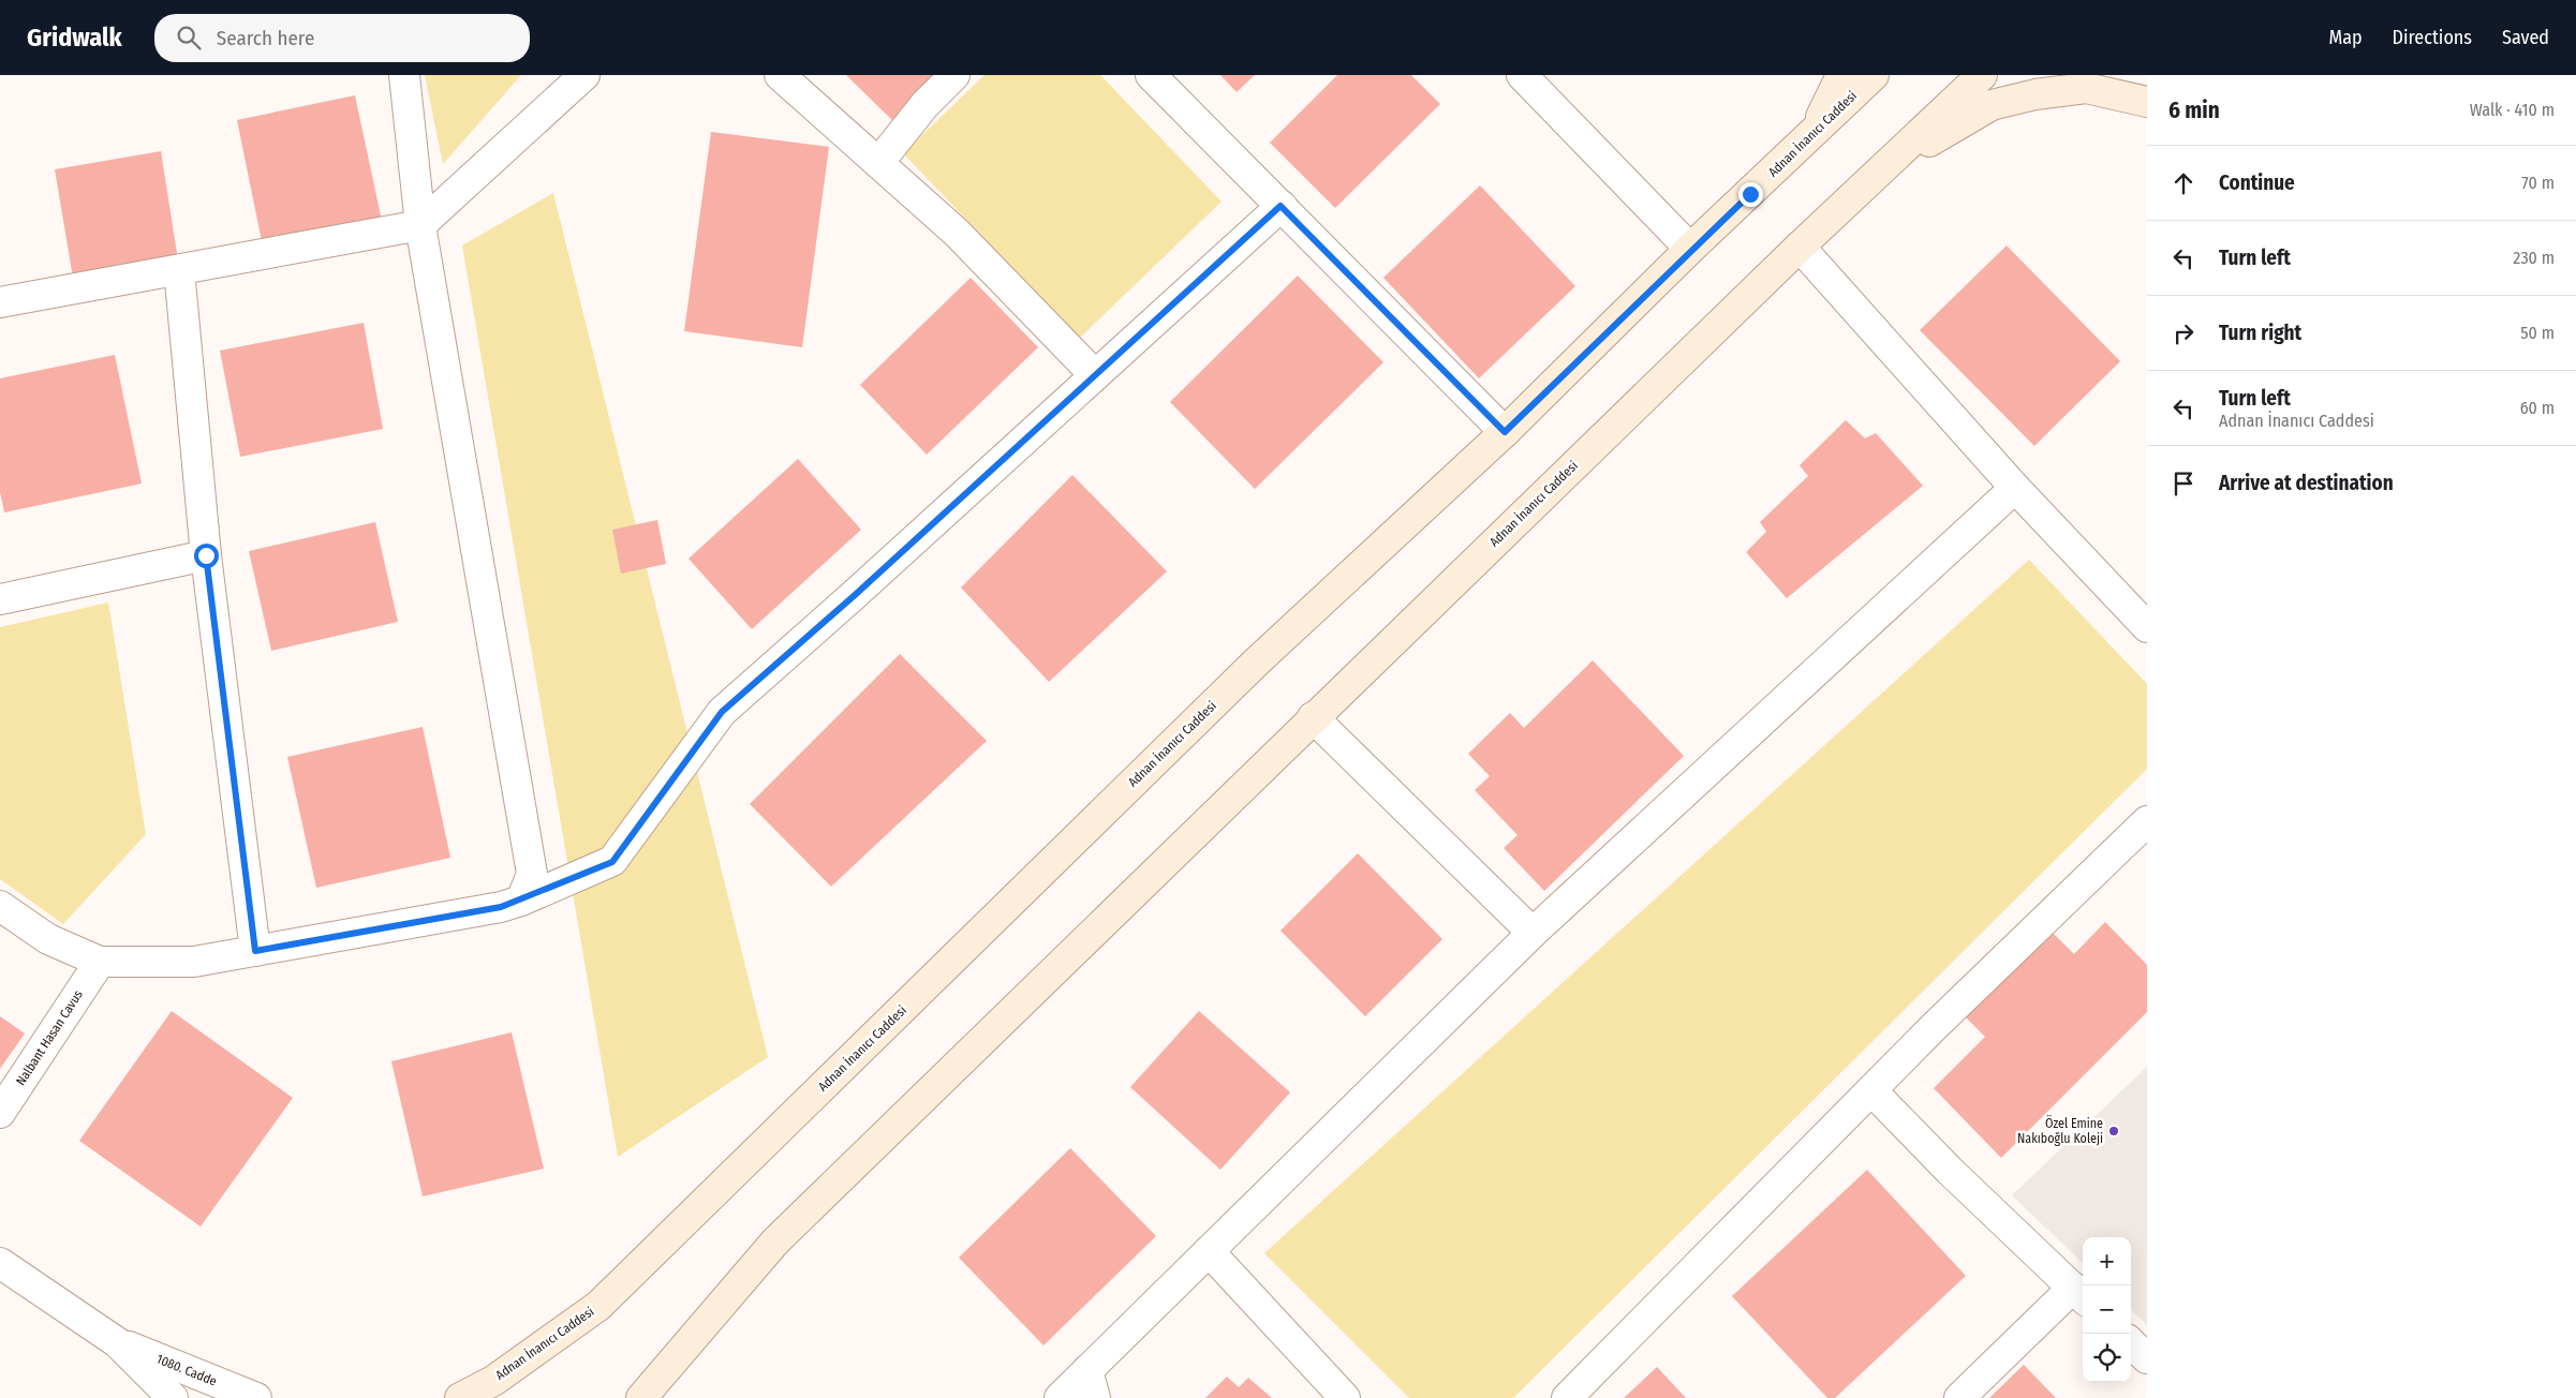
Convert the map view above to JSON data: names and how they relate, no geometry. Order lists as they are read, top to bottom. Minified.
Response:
{"streets":{"main road":["Adnan İnanıcı Caddesi"],"street":["Nalbant Hasan Cavus","1080. Cadde"]},"places":["Özel Emine Nakıboğlu Koleji"],"page":{"header":"Gridwalk","search":"Search here","nav":["Map","Directions","Saved"],"heading":["6 min","Walk · 410 m"],"list":[["Continue","70 m"],["Turn left","230 m"],["Turn right","50 m"],["Turn left","Adnan İnanıcı Caddesi","60 m"],"Arrive at destination"],"map_buttons":["+","−"]}}
